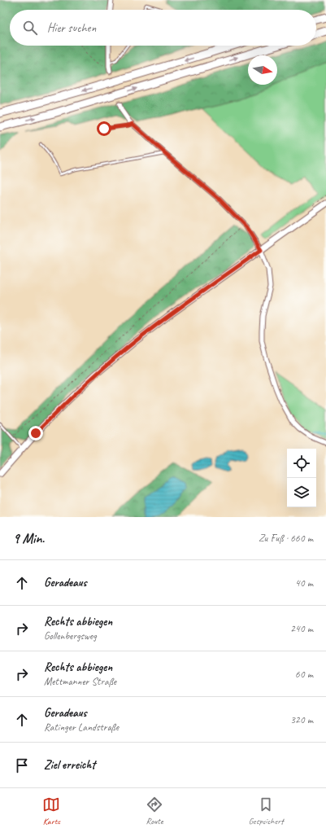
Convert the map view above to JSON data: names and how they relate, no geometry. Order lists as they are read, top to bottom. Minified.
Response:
{"north":"right","page":{"search":"Hier suchen","heading":["9 Min.","Zu Fuß · 660 m"],"list":[["Geradeaus","40 m"],["Rechts abbiegen","Gollenbergsweg","240 m"],["Rechts abbiegen","Mettmanner Straße","60 m"],["Geradeaus","Ratinger Landstraße","320 m"],"Ziel erreicht"],"nav":["Karte","Route","Gespeichert"]}}
